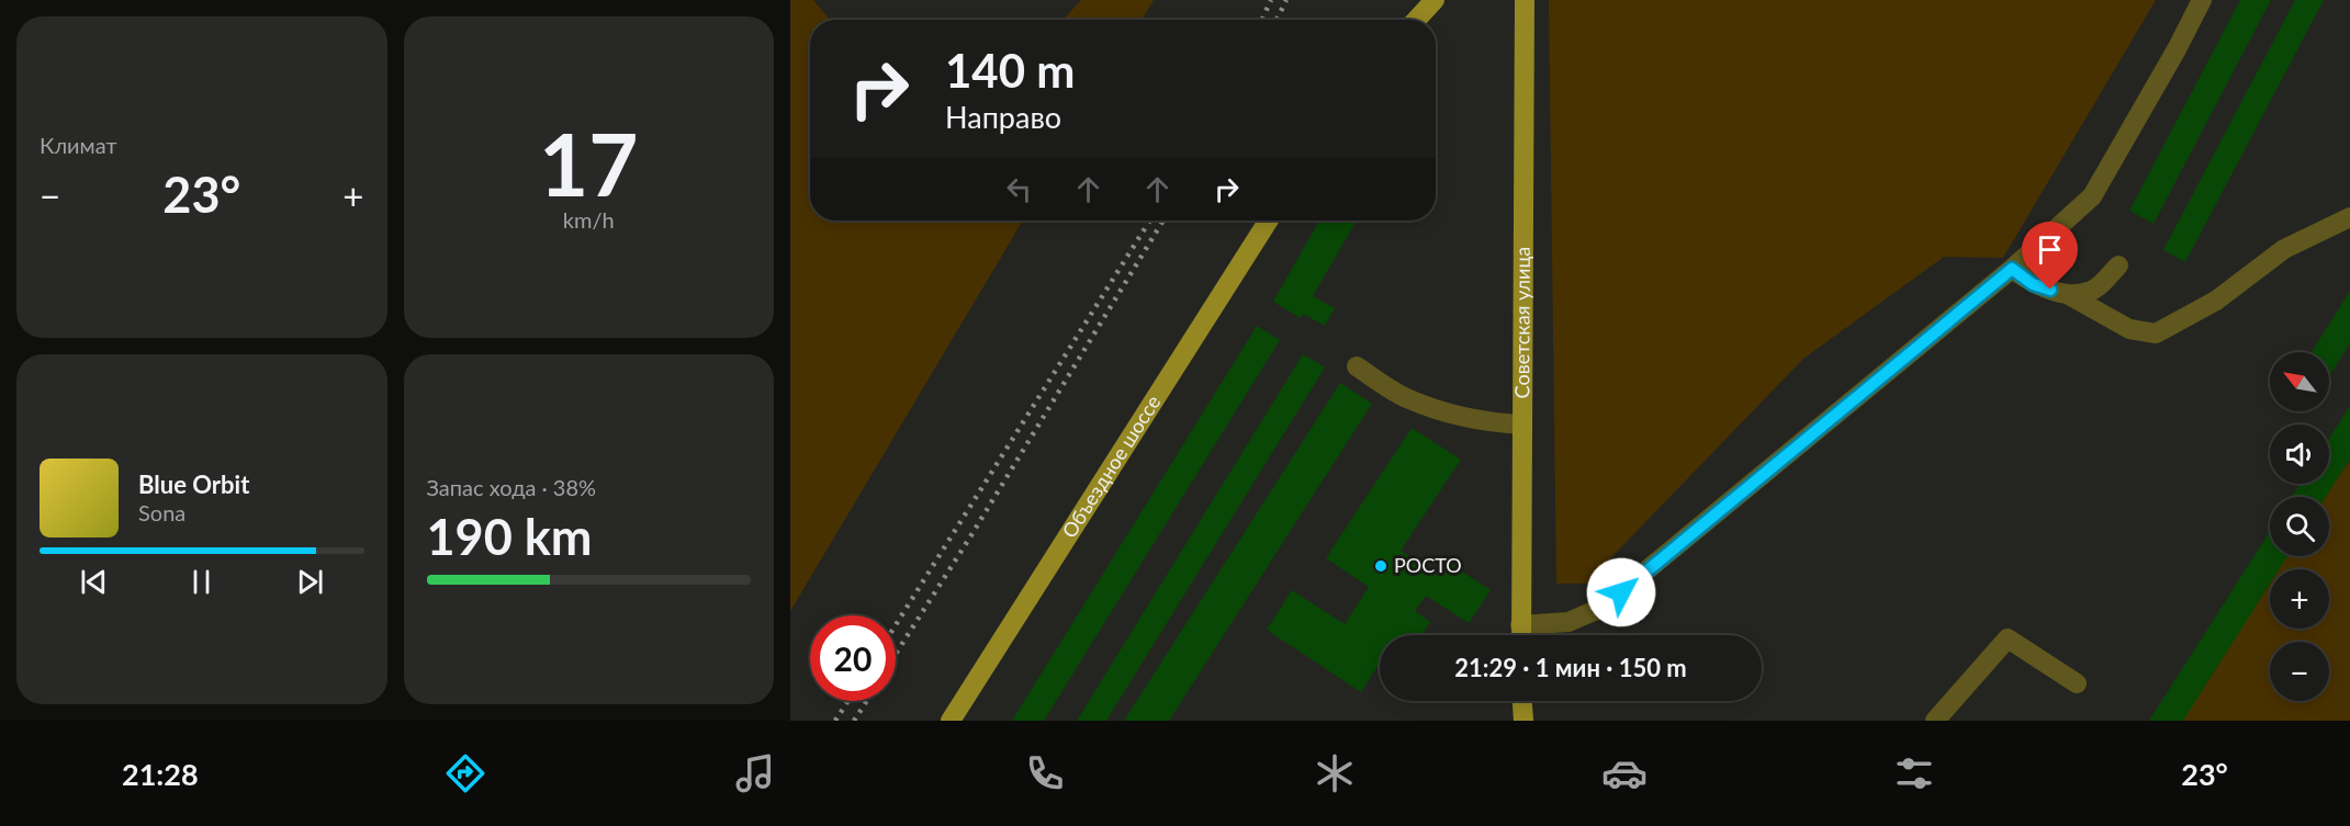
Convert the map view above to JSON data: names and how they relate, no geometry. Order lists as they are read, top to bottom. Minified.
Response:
{"streets":{"main road":["Советская улица","Объездное шоссе"]},"places":["РОСТО"],"north":"top left","page":{"tile":["Климат",["17","km/h"],["Запас хода · 38%","190 km"]],"turn":["140 m","Направо"],"heat":["−","23°","+"],"map_buttons":["+","−"],"song":["Blue Orbit","Sona"],"limit":"20","trip":"21:29 · 1 мин · 150 m","tabs":["21:28","23°"]}}
